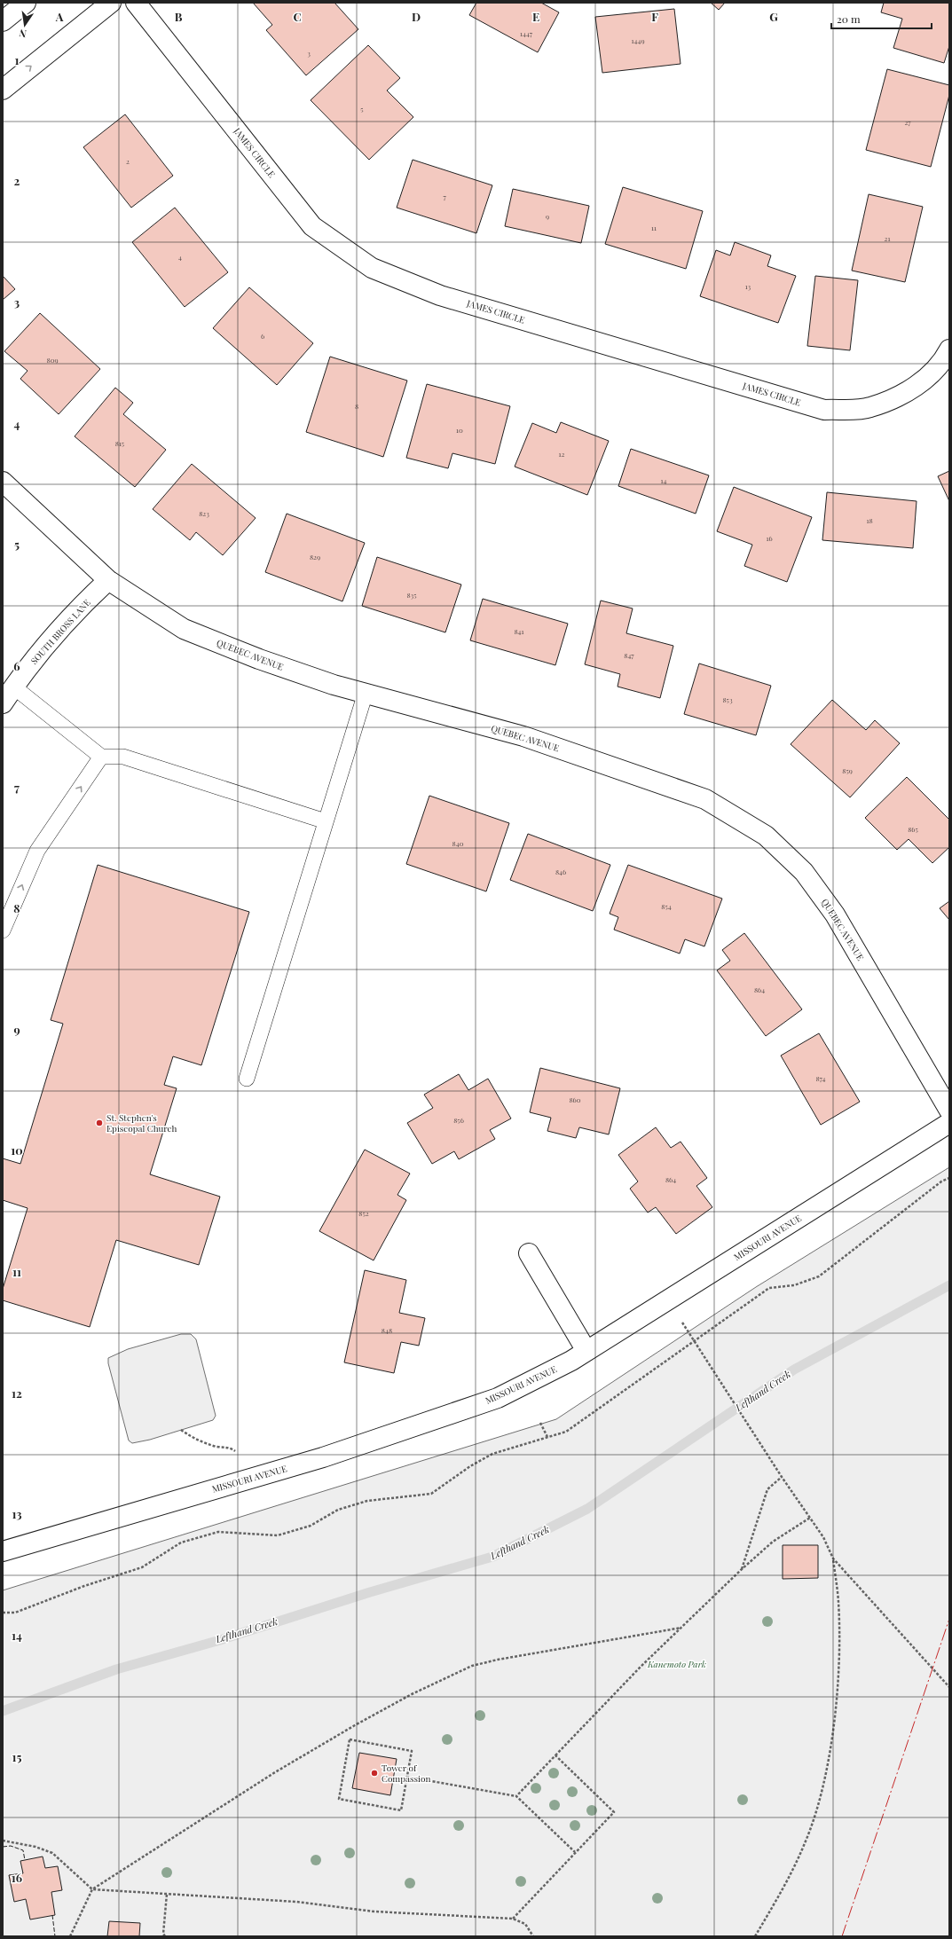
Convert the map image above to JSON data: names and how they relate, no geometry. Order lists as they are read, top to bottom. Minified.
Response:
{"streets":{"street":["JAMES CIRCLE","SOUTH BROSS LANE","QUEBEC AVENUE","MISSOURI AVENUE"]},"crossings":[["SOUTH BROSS LANE","QUEBEC AVENUE"]],"water":["Lefthand Creek"],"parks":["Kanemoto Park"],"places":["St. Stephen's Episcopal Church","Tower of Compassion"],"house_numbers":["1447","1449","3","5","27","2","7","9","11","21","4","13","6","809","8","10","815","12","14","823","18","16","829","835","841","847","853","859","865","840","846","854","864","874","860","856","864","852","848"],"scale_bar":"20 m","north":"bottom","grid":{"columns":["A","B","C","D","E","F","G"],"rows":["1","2","3","4","5","6","7","8","9","10","11","12","13","14","15","16"]}}
